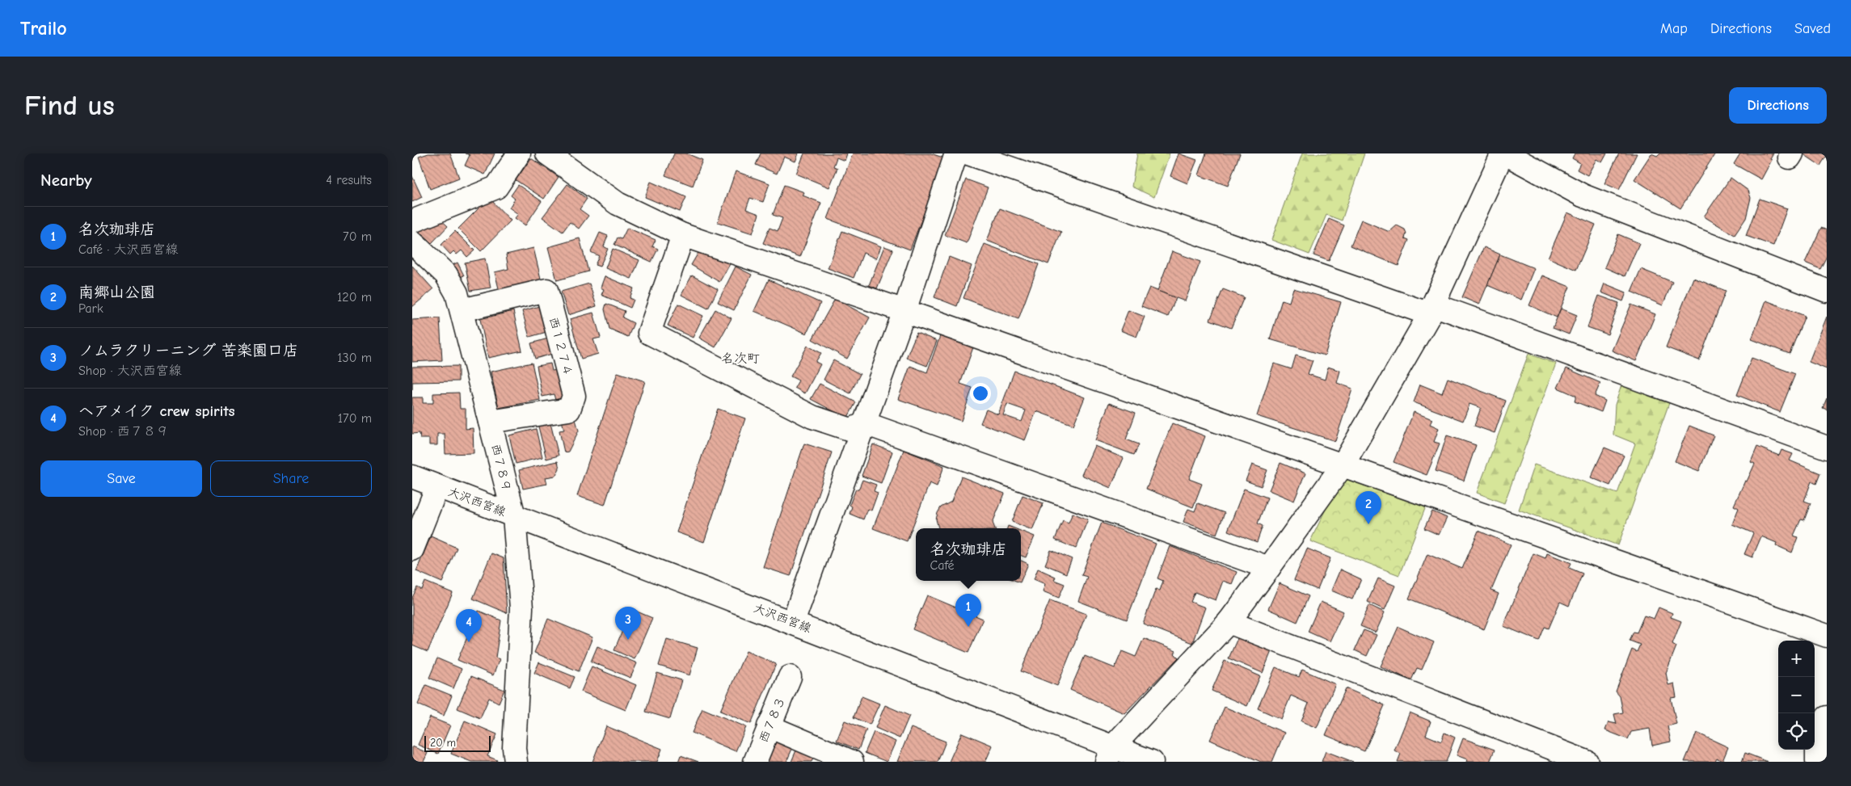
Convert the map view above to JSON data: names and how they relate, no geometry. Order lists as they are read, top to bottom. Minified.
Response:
{"streets":{"street":["西１２７４","西７８９","大沢西宮線","西７８３"]},"crossings":[["西１２７４","西７８９"],["西７８９","大沢西宮線"]],"districts":["名次町"],"scale_bar":"20 m","page":{"header":"Trailo","nav":["Map","Directions","Saved"],"buttons":["Directions",["Save","Share"]],"title":"Find us","heading":["Nearby","4 results"],"list":[{"mark":"1","name":"名次珈琲店","note":"Café · 大沢西宮線","value":"70 m"},{"mark":"2","name":"南郷山公園","note":"Park","value":"120 m"},{"mark":"3","name":"ノムラクリーニング 苦楽園口店","note":"Shop · 大沢西宮線","value":"130 m"},{"mark":"4","name":"ヘアメイク crew spirits","note":"Shop · 西７８９","value":"170 m"}],"pins":["2","1","3","4"],"popup":["名次珈琲店","Café"],"map_buttons":["+","−"],"scale":"20 m"}}
